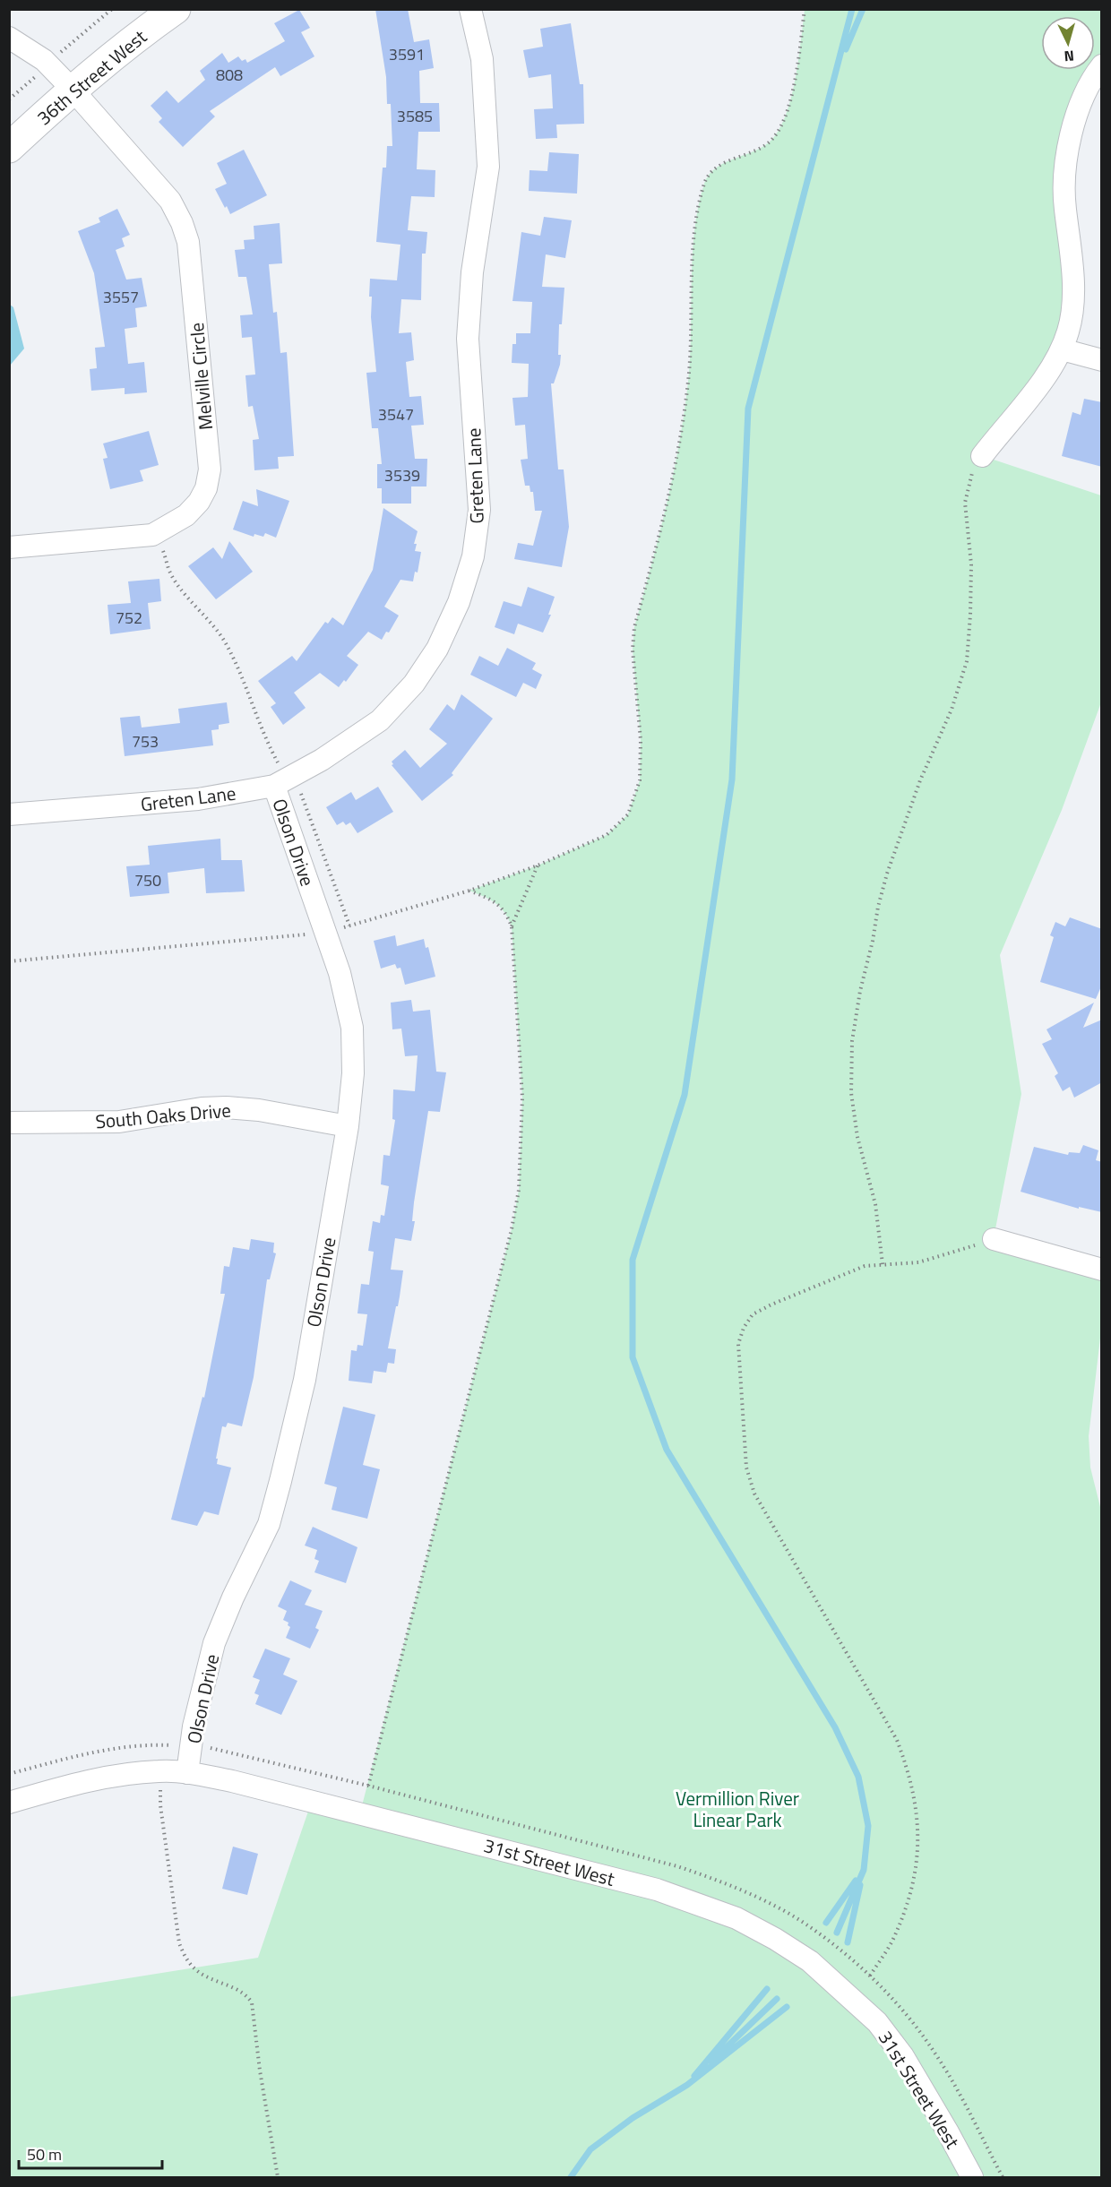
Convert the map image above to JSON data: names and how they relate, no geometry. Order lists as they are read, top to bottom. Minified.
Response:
{"streets":{"street":["36th Street West","Melville Circle","Greten Lane","Olson Drive","South Oaks Drive","31st Street West"]},"crossings":[["36th Street West","Melville Circle"],["Greten Lane","Olson Drive"],["Olson Drive","South Oaks Drive"],["Olson Drive","31st Street West"]],"parks":["Vermillion River Linear Park"],"house_numbers":["3591","808","3585","3557","3547","3539","752","753","750"],"scale_bar":"50 m","north":"bottom"}
